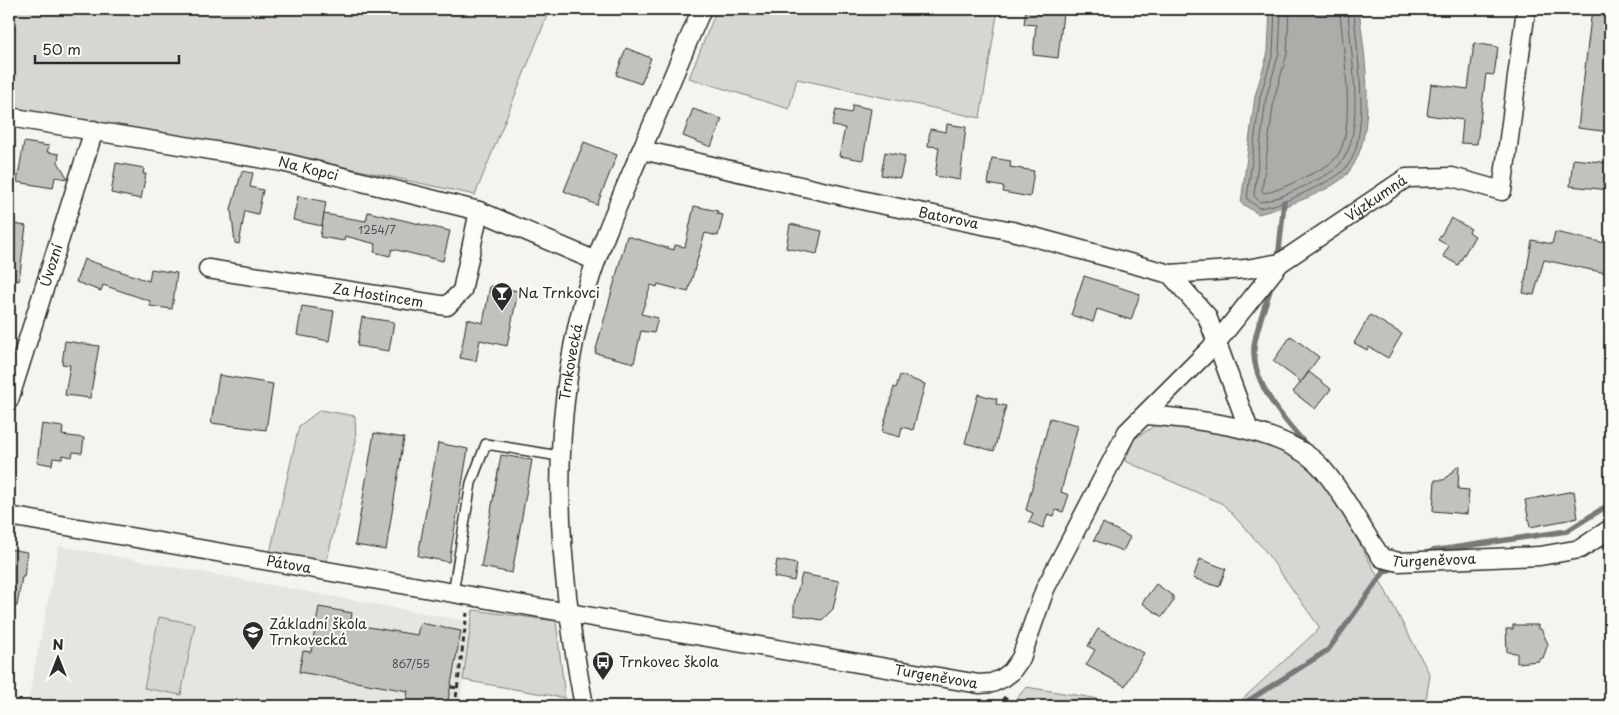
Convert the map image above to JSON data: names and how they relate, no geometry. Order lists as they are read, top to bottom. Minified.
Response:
{"streets":{"street":["Na Kopci","Výzkumná","Batorova","Úvozní","Za Hostincem","Trnkovecká","Turgeněvova","Pátova"]},"crossings":[["Na Kopci","Úvozní"],["Na Kopci","Za Hostincem"],["Na Kopci","Trnkovecká"],["Výzkumná","Turgeněvova"],["Batorova","Trnkovecká"],["Trnkovecká","Turgeněvova"],["Trnkovecká","Pátova"],["Turgeněvova","Pátova"]],"places":{"bar":["Na Trnkovci"],"school or university":["Základní škola Trnkovecká"],"bus stop":["Trnkovec škola"]},"house_numbers":["1254/7","867/55"],"scale_bar":"50 m","north":"top"}
